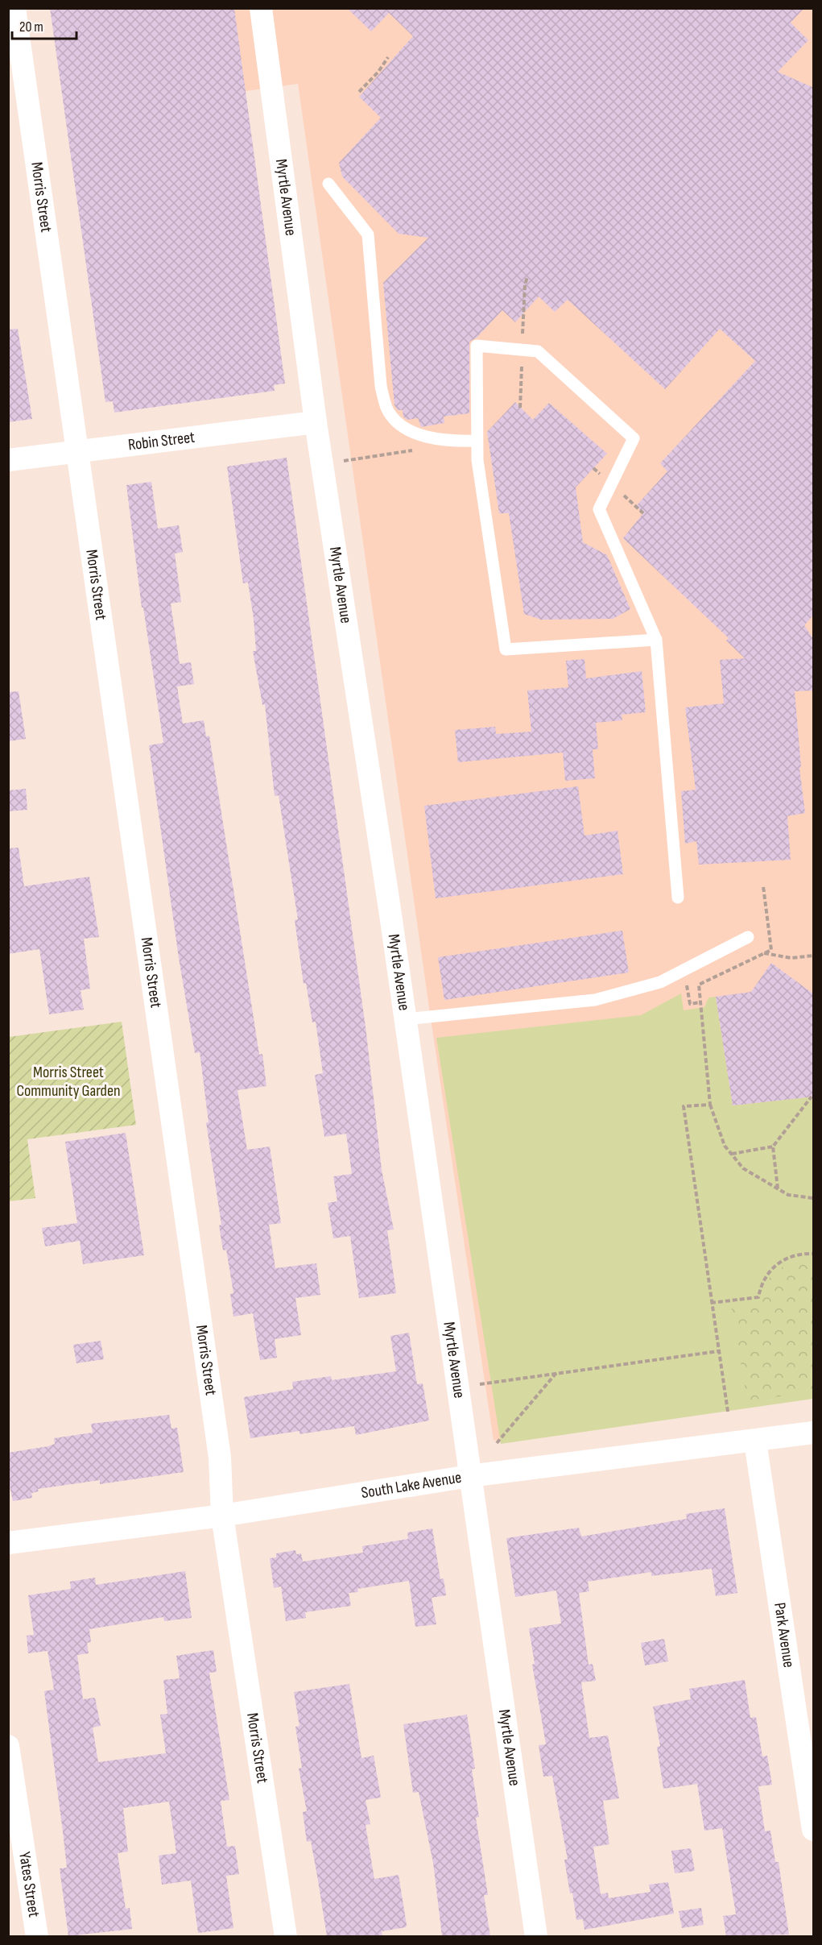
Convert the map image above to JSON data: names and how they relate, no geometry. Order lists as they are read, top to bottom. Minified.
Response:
{"streets":{"street":["Morris Street","Myrtle Avenue","Robin Street","South Lake Avenue","Park Avenue","Yates Street"]},"crossings":[["Morris Street","Robin Street"],["Morris Street","South Lake Avenue"],["Myrtle Avenue","Robin Street"],["Myrtle Avenue","South Lake Avenue"],["South Lake Avenue","Park Avenue"]],"parks":["Morris Street Community Garden"],"scale_bar":"20 m"}
